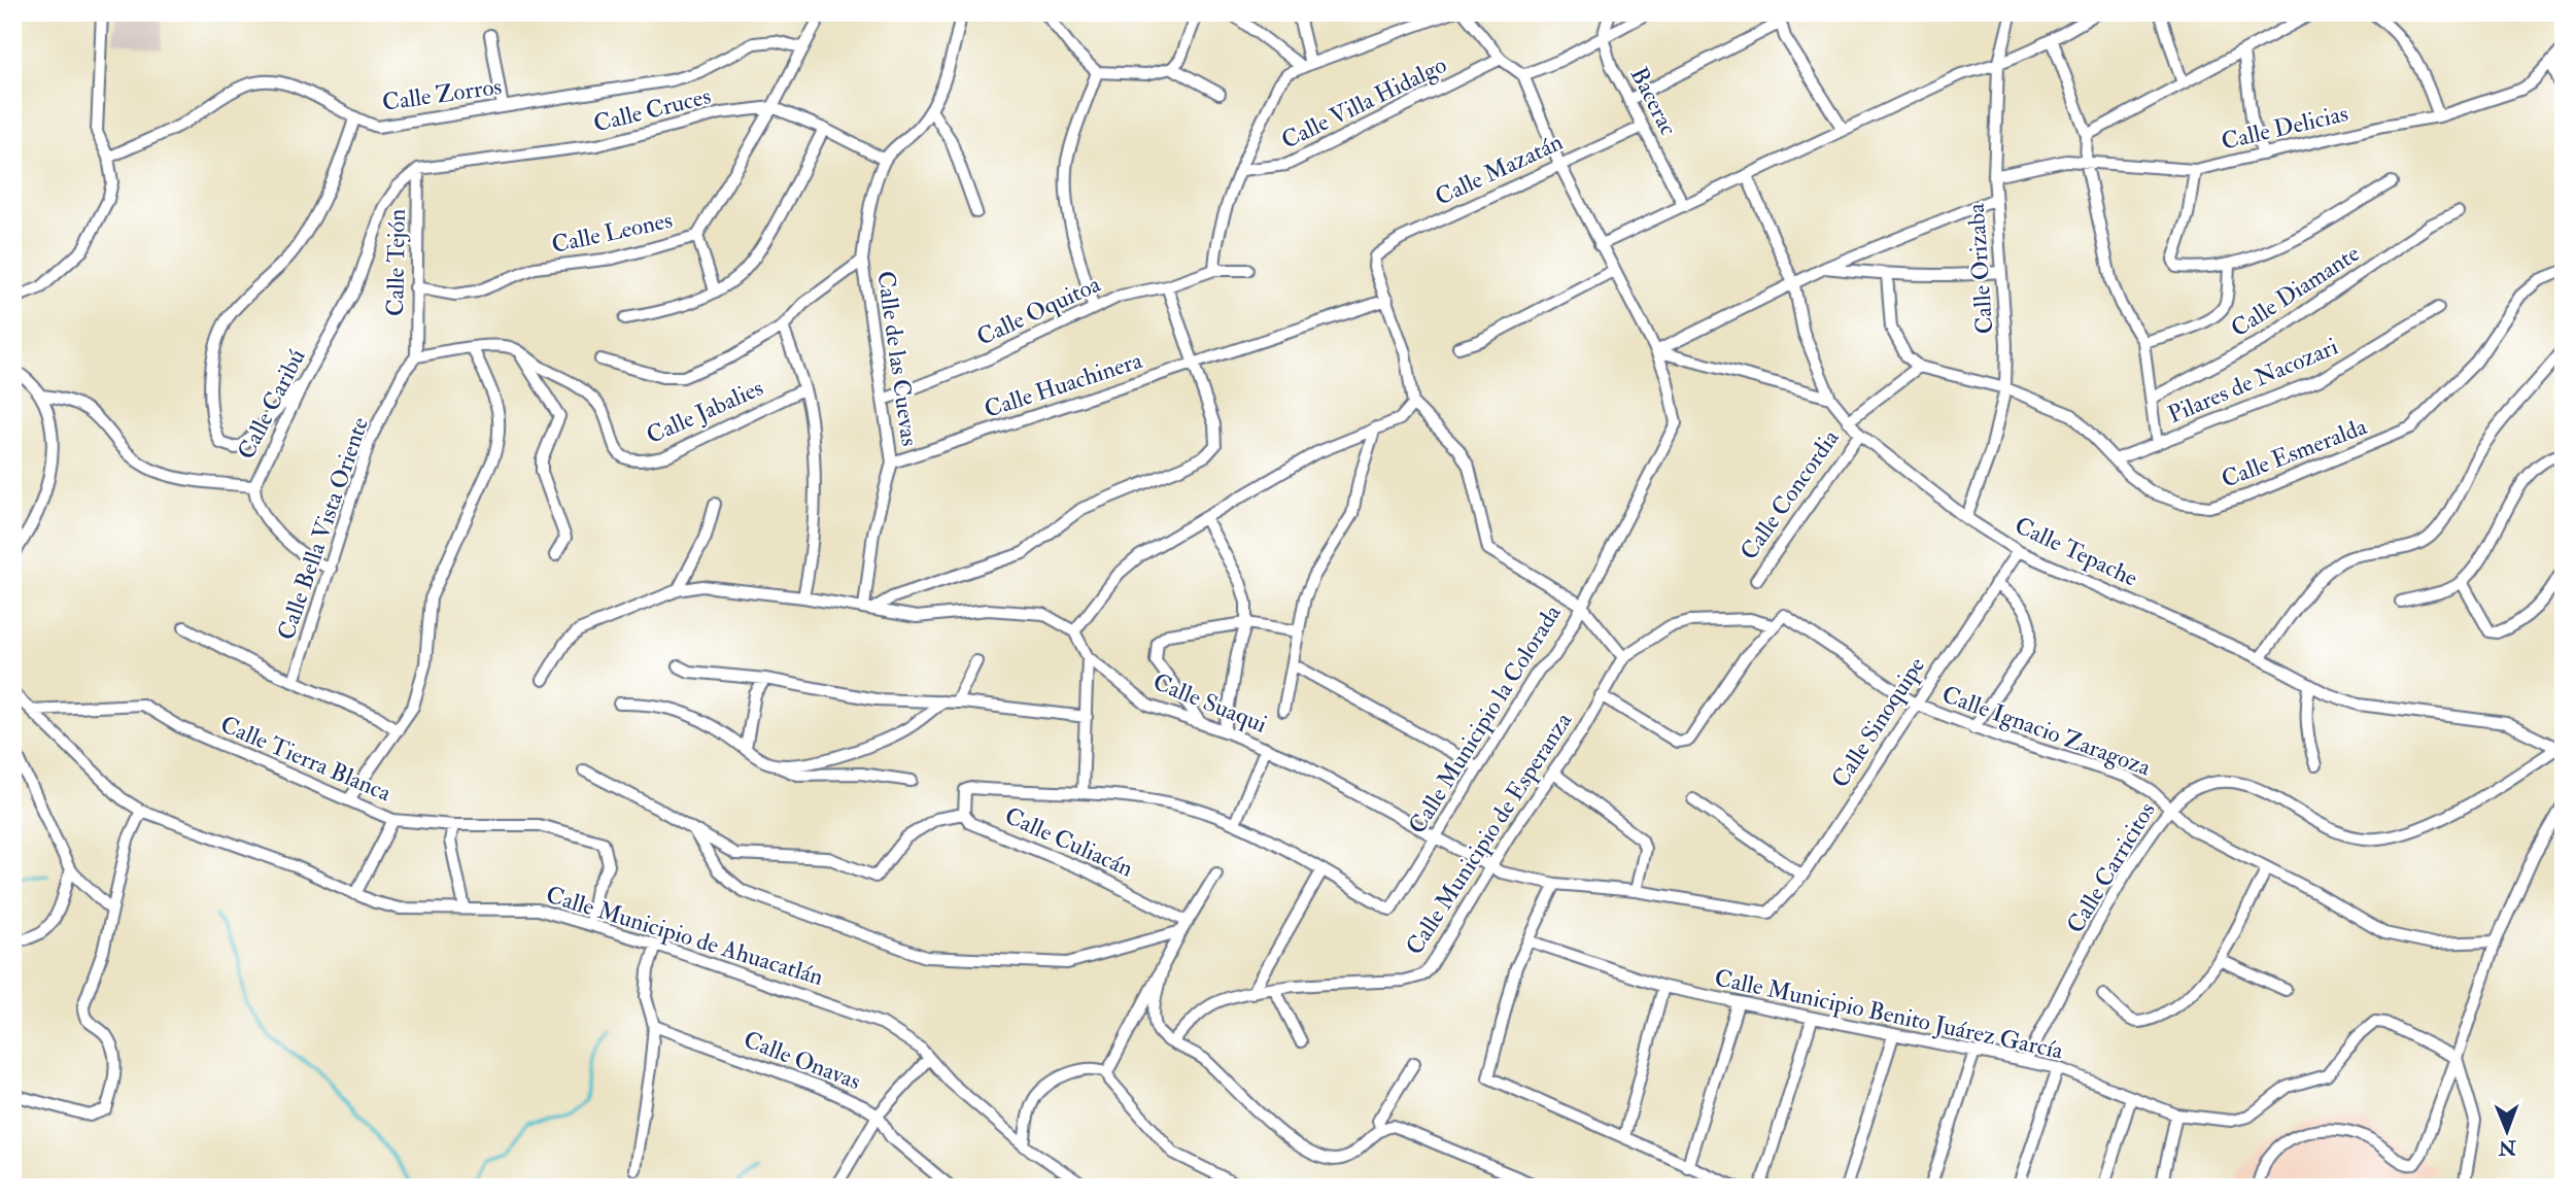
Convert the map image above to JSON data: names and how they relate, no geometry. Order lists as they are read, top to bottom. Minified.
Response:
{"streets":{"street":["Calle Zorros","Bacerac","Calle Villa Hidalgo","Calle Cruces","Calle Delicias","Calle Mazatán","Calle Leones","Calle Tejón","Calle Orizaba","Calle Diamante","Calle Oquitoa","Calle de las Cuevas","Pilares de Nacozari","Calle Huachinera","Calle Caribú","Calle Jabalies","Calle Esmeralda","Calle Concordia","Calle Bella Vista Oriente","Calle Tepache","Calle Suaqui","Calle Municipio la Colorada","Calle Sinoquipe","Calle Ignacio Zaragoza","Calle Tierra Blanca","Calle Municipio de Esperanza","Calle Culiacán","Calle Carricitos","Calle Municipio de Ahuacatlán","Calle Municipio Benito Juárez García","Calle Onavas"]},"crossings":[["Calle Zorros","Calle Leones"],["Bacerac","Calle Mazatán"],["Calle Cruces","Calle Leones"],["Calle Cruces","Calle Tejón"],["Calle Cruces","Calle de las Cuevas"],["Calle Cruces","Calle Caribú"],["Calle Delicias","Calle Orizaba"],["Calle Mazatán","Calle Huachinera"],["Calle Mazatán","Calle Municipio la Colorada"],["Calle Leones","Calle Tejón"],["Calle Tejón","Calle Caribú"],["Calle Tejón","Calle Jabalies"],["Calle Tejón","Calle Bella Vista Oriente"],["Calle Orizaba","Calle Esmeralda"],["Calle Orizaba","Calle Tepache"],["Calle Oquitoa","Calle de las Cuevas"],["Calle de las Cuevas","Calle Huachinera"],["Pilares de Nacozari","Calle Esmeralda"],["Calle Jabalies","Calle Bella Vista Oriente"],["Calle Esmeralda","Calle Concordia"],["Calle Concordia","Calle Tepache"],["Calle Tepache","Calle Sinoquipe"],["Calle Tepache","Calle Carricitos"],["Calle Suaqui","Calle Municipio la Colorada"],["Calle Suaqui","Calle Sinoquipe"],["Calle Suaqui","Calle Municipio de Esperanza"],["Calle Sinoquipe","Calle Ignacio Zaragoza"],["Calle Ignacio Zaragoza","Calle Municipio de Esperanza"],["Calle Ignacio Zaragoza","Calle Carricitos"],["Calle Tierra Blanca","Calle Municipio de Ahuacatlán"],["Calle Carricitos","Calle Municipio Benito Juárez García"]],"north":"bottom"}
